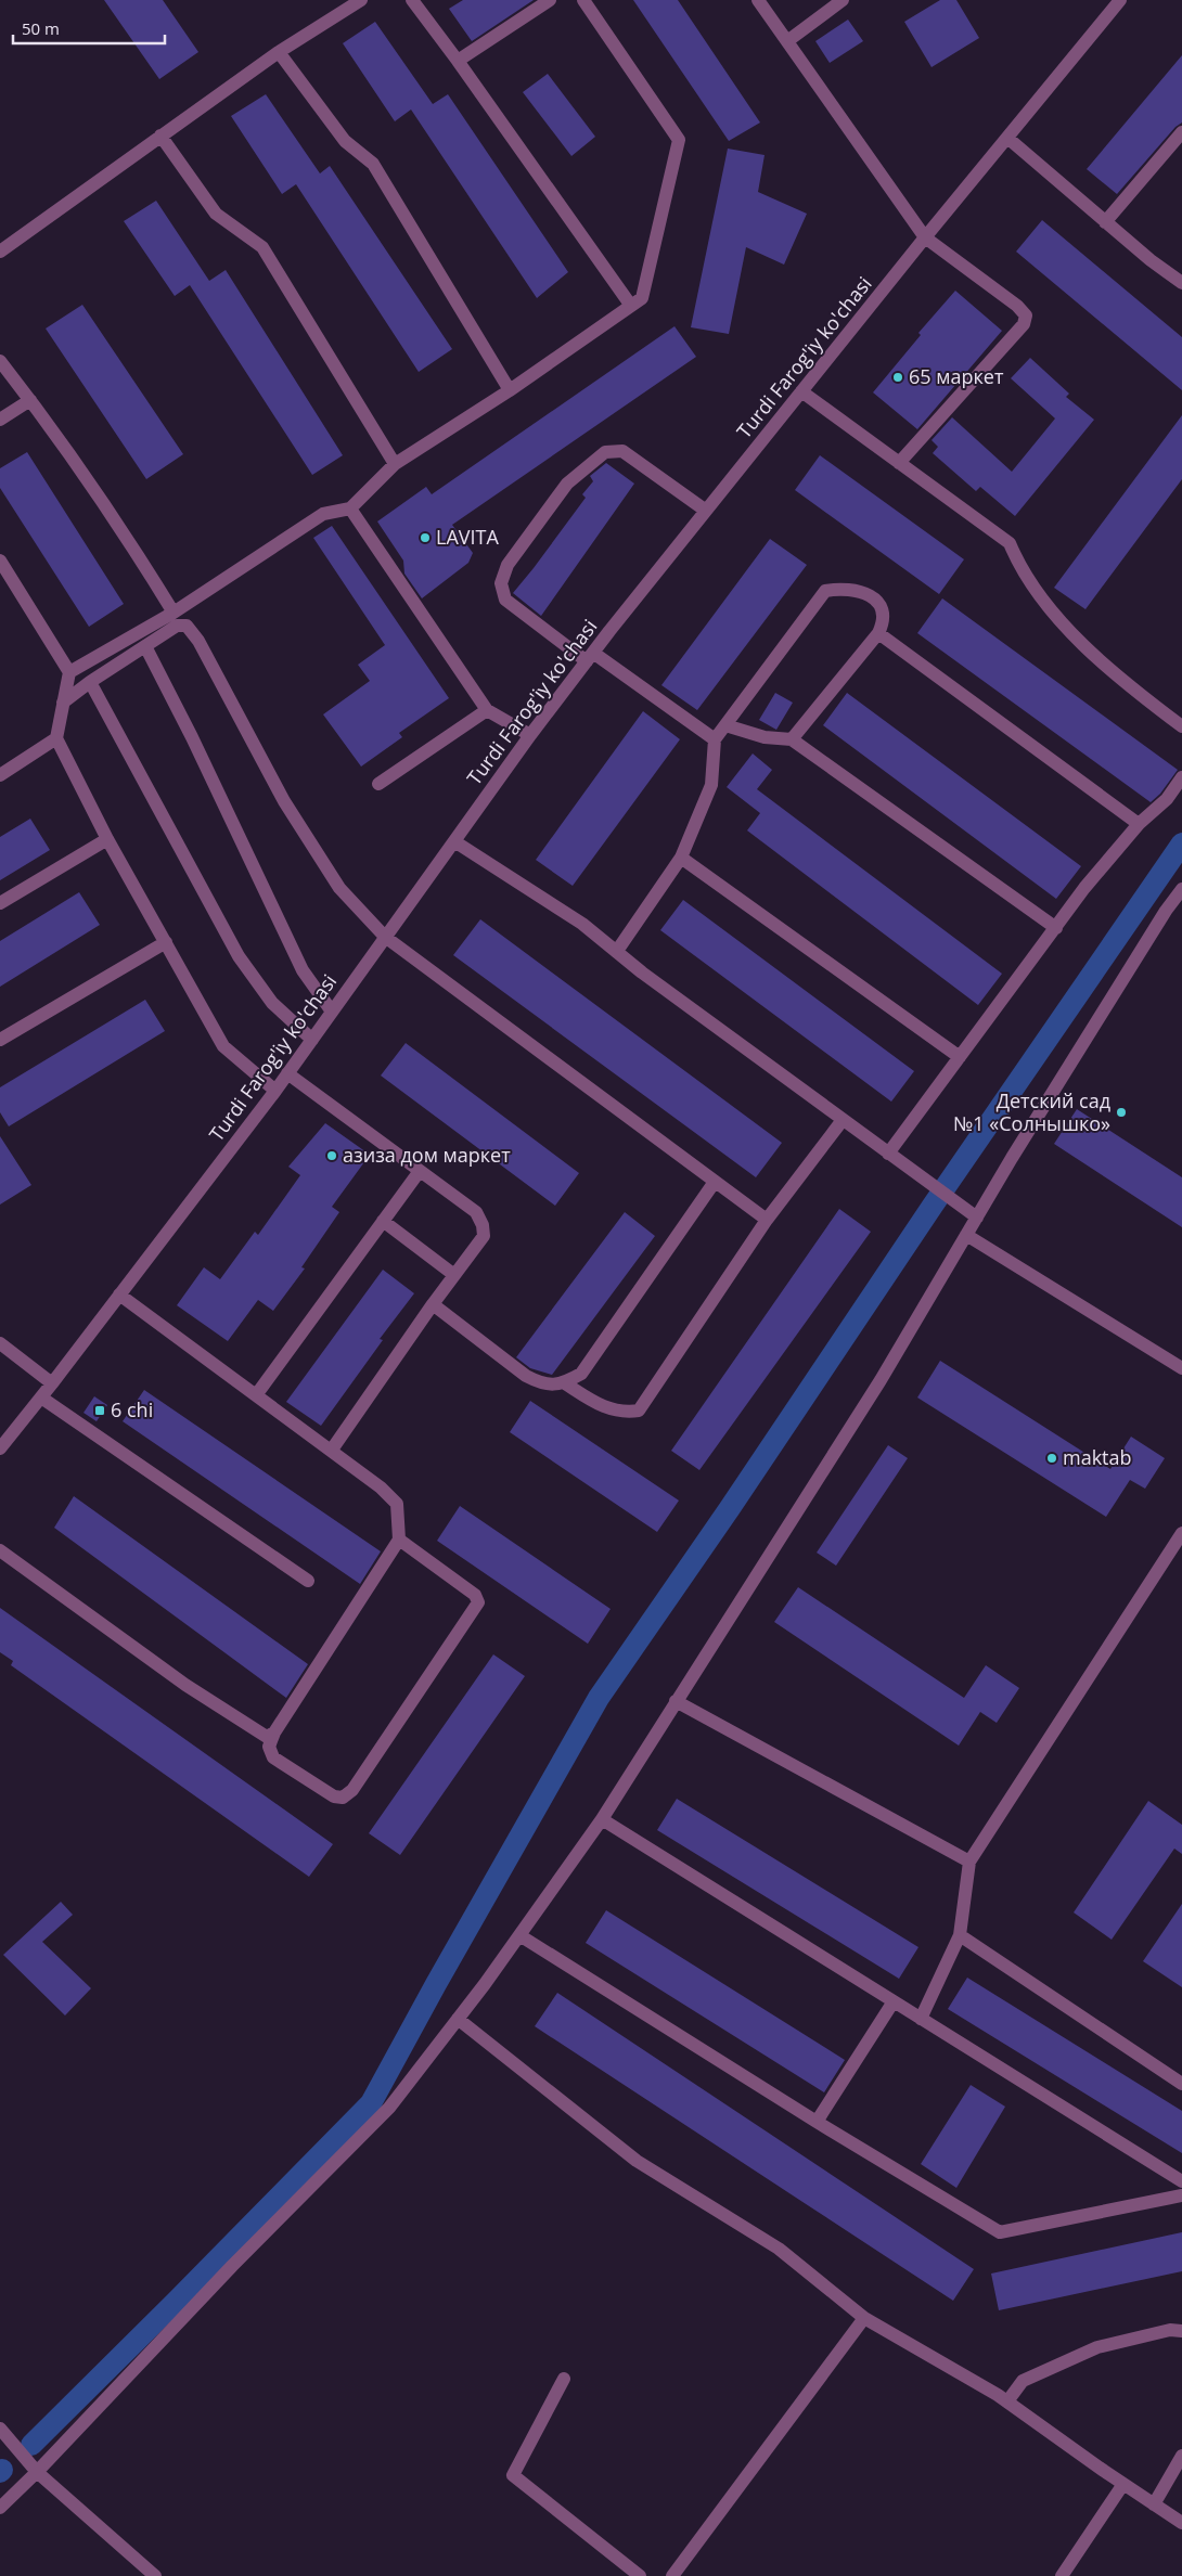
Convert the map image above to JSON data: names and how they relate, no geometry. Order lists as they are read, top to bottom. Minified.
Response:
{"streets":{"street":["Turdi Farog'iy ko'chasi"]},"places":{"other":["65 маркет","LAVITA","Детский сад №1 «Солнышко»","азиза дом маркет","maktab"],"transit":["6 chi"]},"scale_bar":"50 m"}
